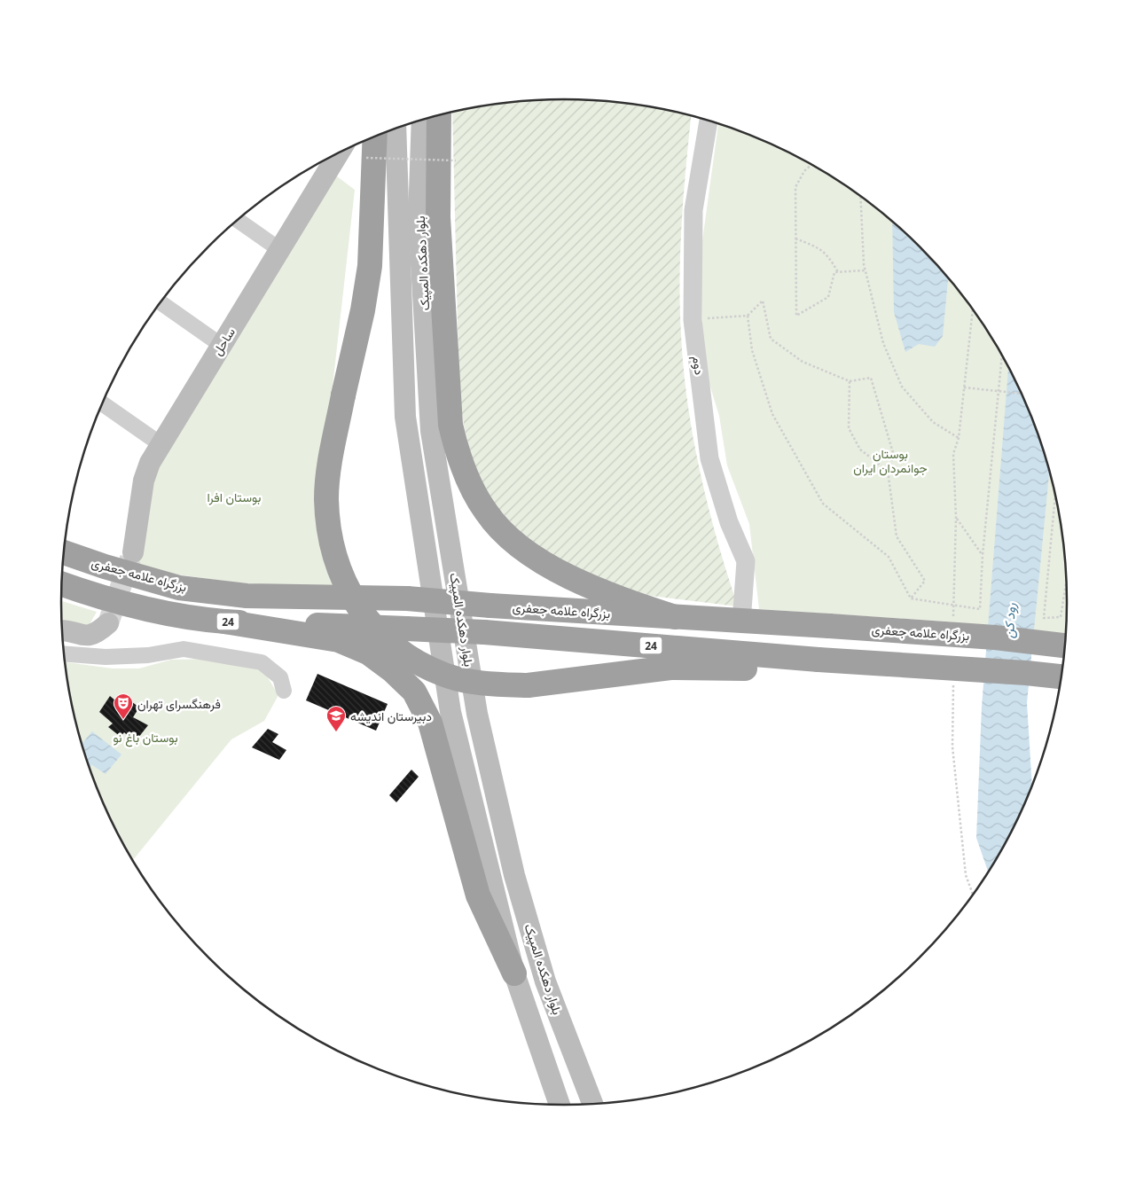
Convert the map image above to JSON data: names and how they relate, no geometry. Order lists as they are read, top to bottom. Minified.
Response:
{"streets":{"highway":["بزرگراه علامه جعفری","24"],"main road":["بلوار دهکده المپیک","ساحل"],"street":["دوم"]},"water":["رود کن"],"parks":["بوستان جوانمردان ایران","بوستان افرا","بوستان باغ نو"],"places":{"theatre":["فرهنگسرای تهران"],"school or university":["دبیرستان اندیشه"]}}
